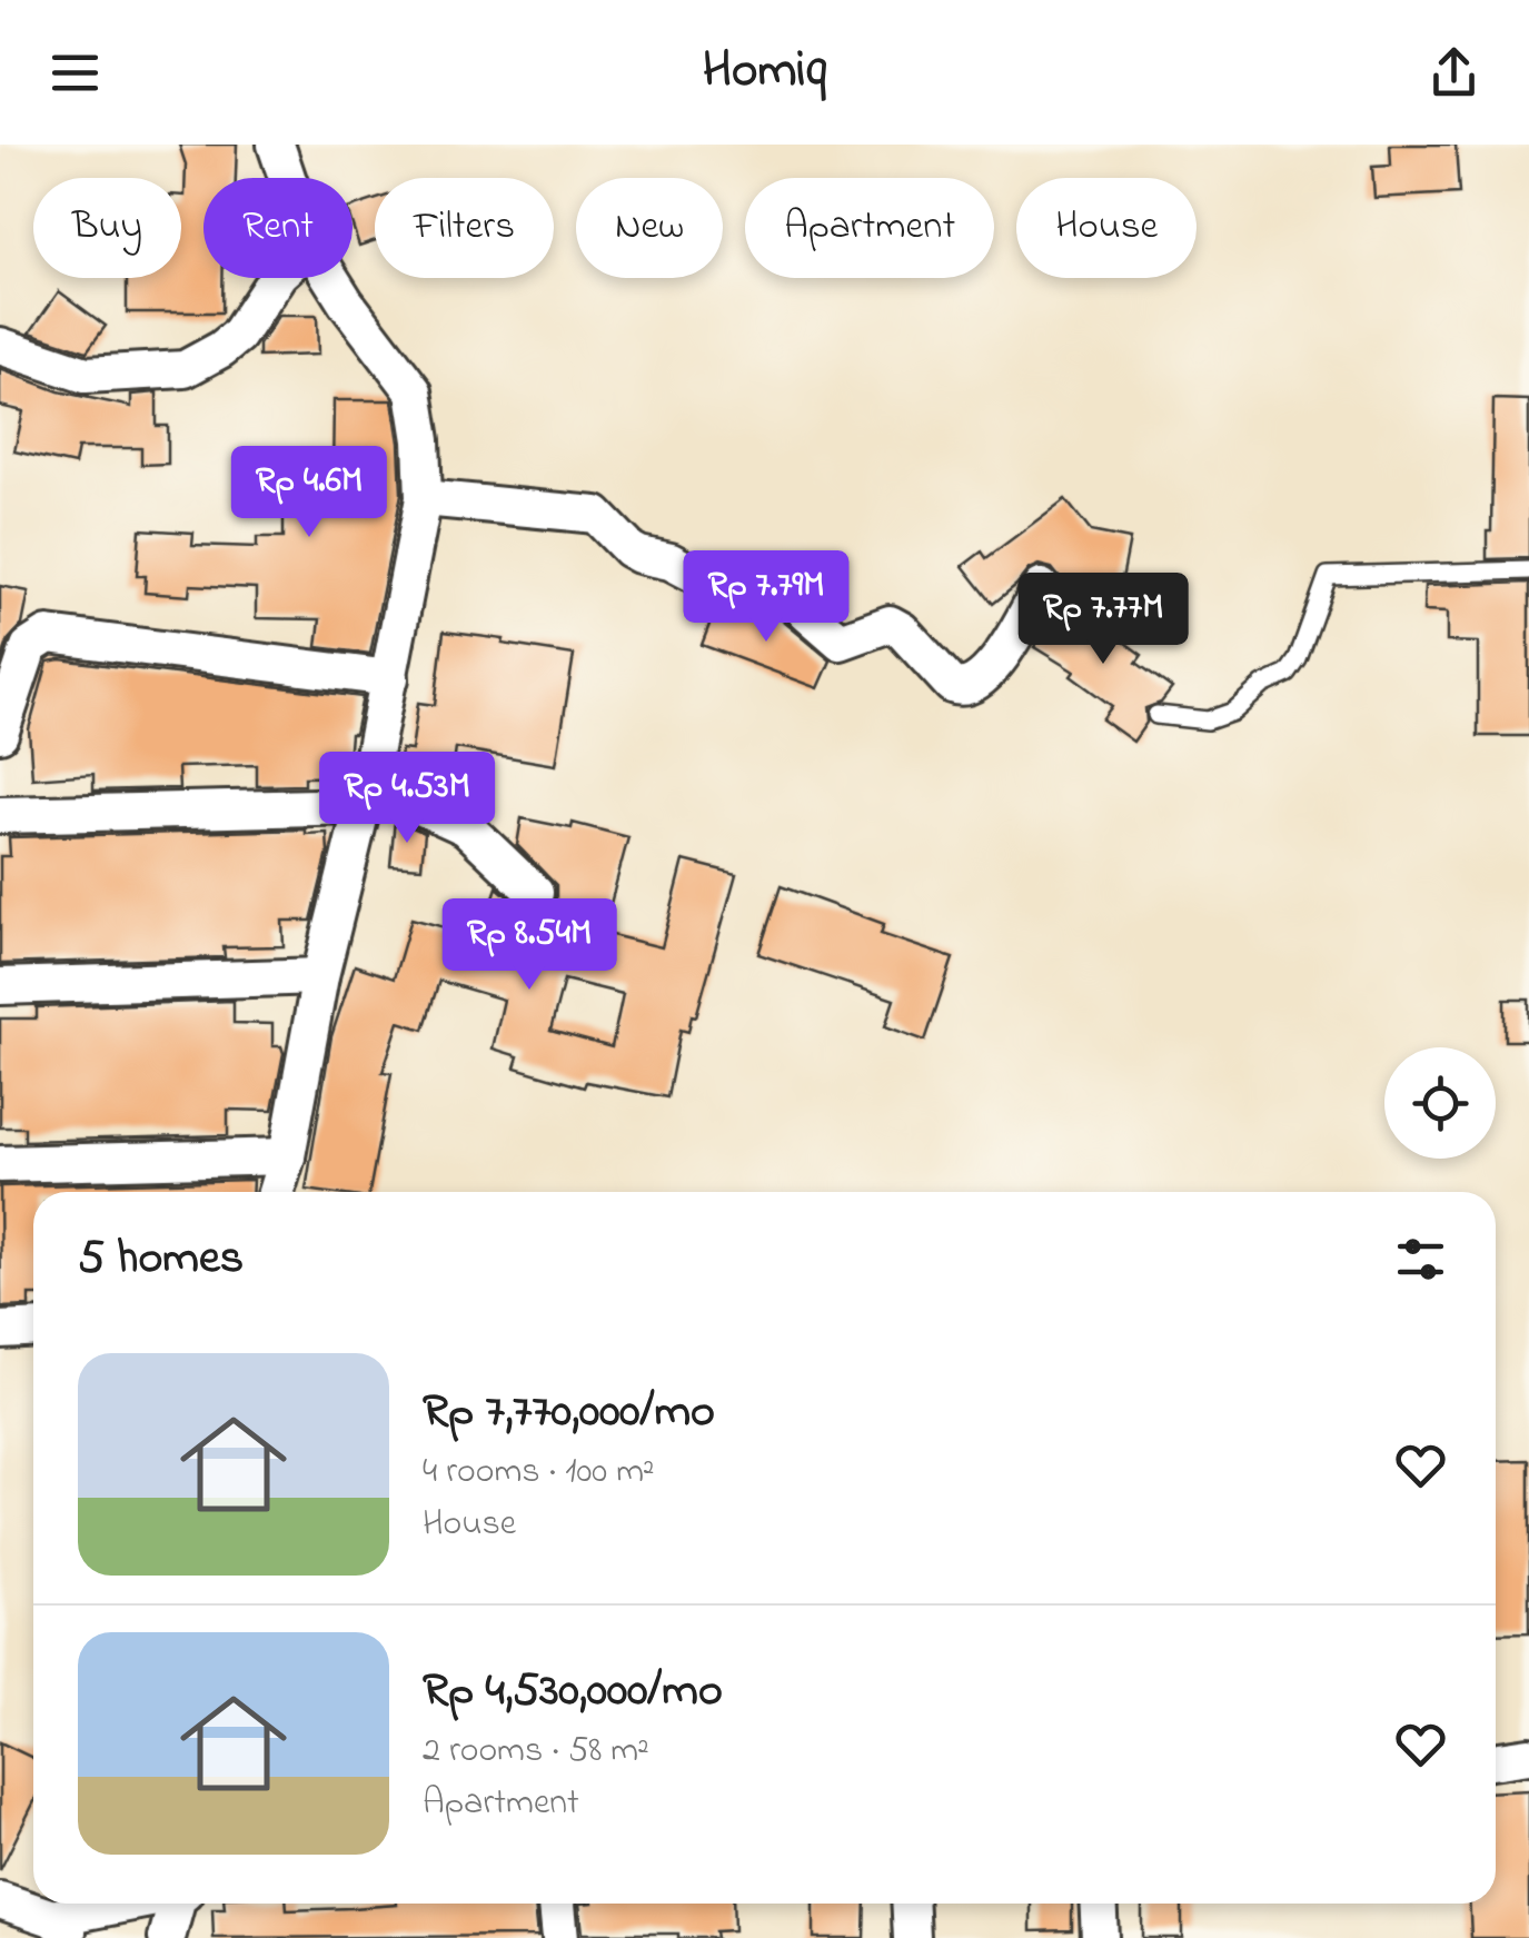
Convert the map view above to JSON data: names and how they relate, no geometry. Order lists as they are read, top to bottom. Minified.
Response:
{"page":{"header":"Homiq","chip":["Buy","Rent","Filters","New","Apartment","House"],"price":["Rp 4.6M","Rp 7.79M","Rp 7.77M","Rp 4.53M","Rp 8.54M"],"heading":"5 homes","list":[{"name":"Rp 7,770,000/mo","note":"4 rooms · 100 m² · House"},{"name":"Rp 4,530,000/mo","note":"2 rooms · 58 m² · Apartment"}]}}
